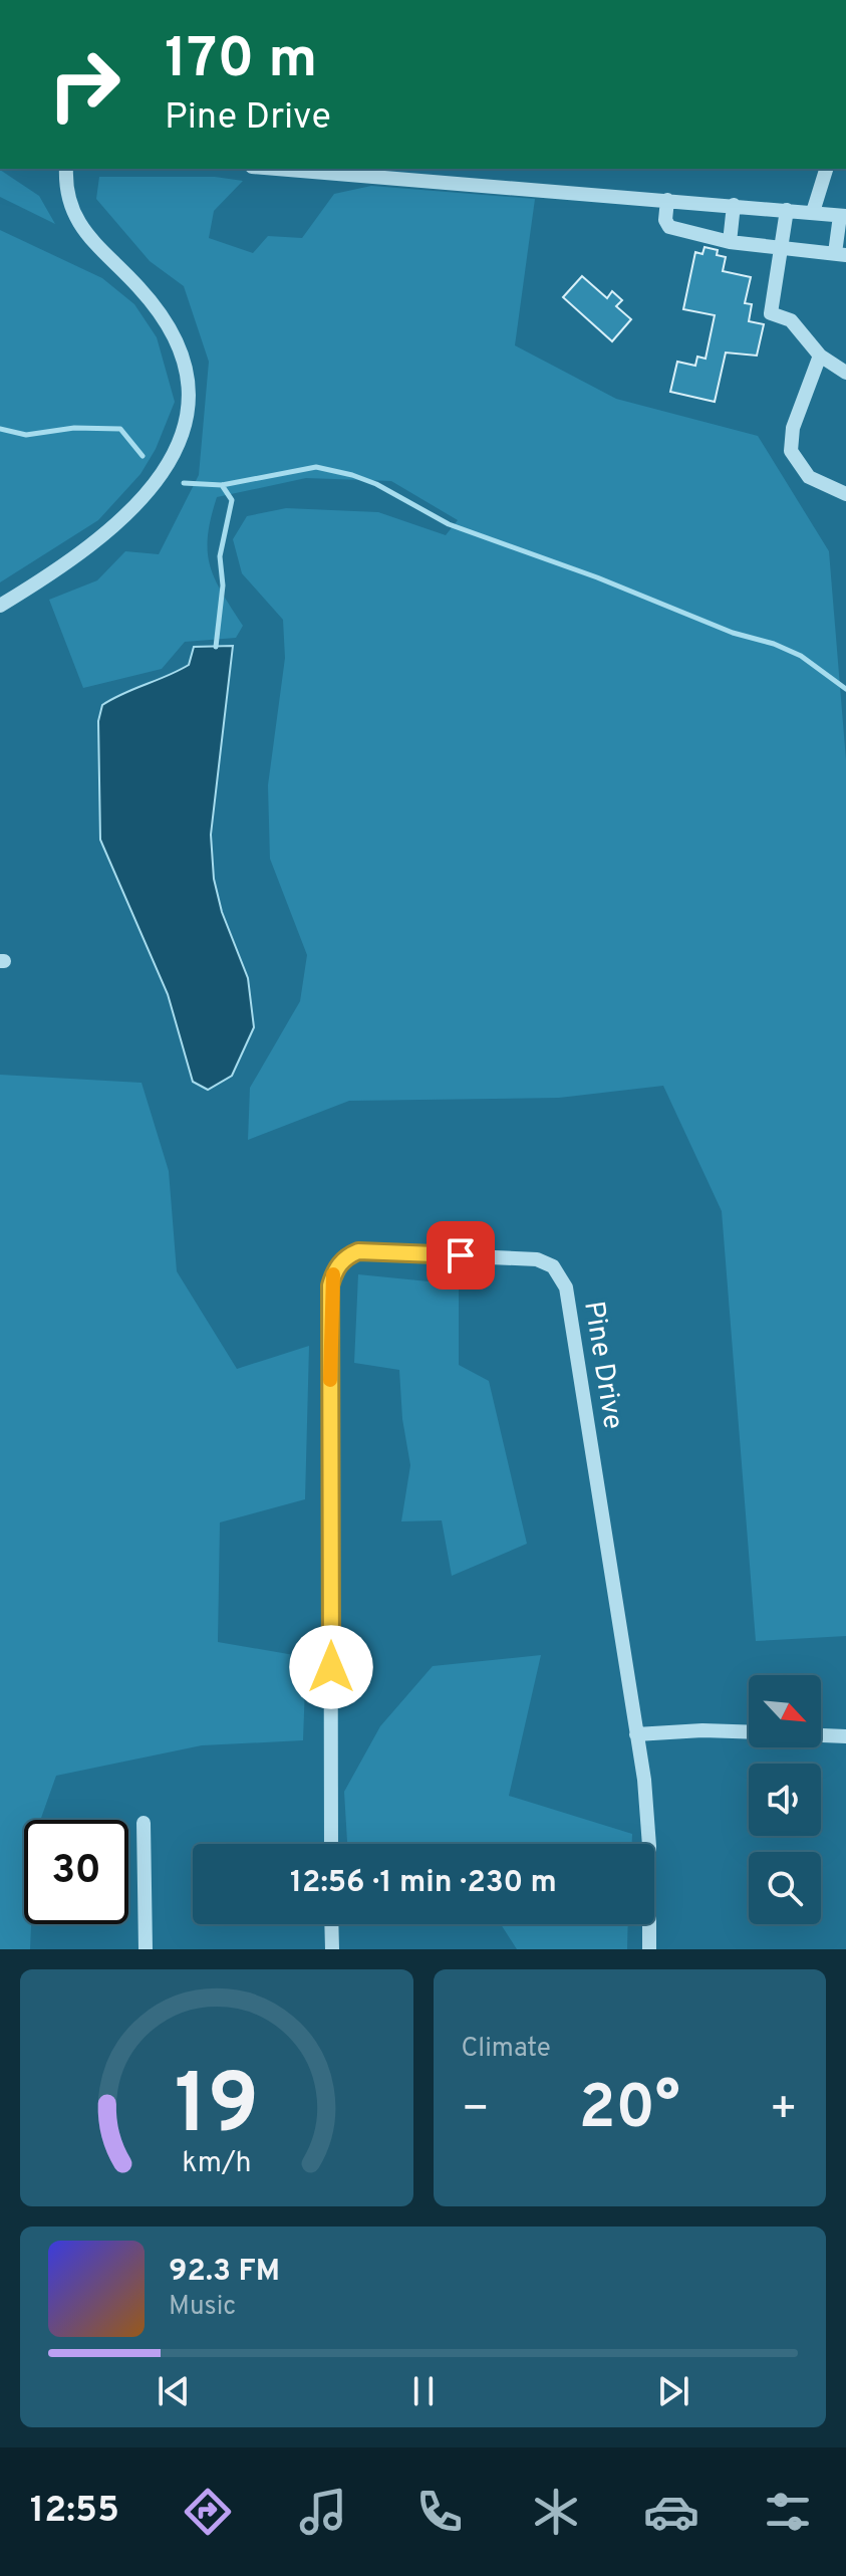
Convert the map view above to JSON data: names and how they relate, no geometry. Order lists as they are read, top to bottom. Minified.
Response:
{"streets":{"street":["Pine Drive"]},"north":"bottom right","page":{"turn":["170 m","Pine Drive"],"limit":"30","trip":"12:56 · 1 min · 230 m","tile":"Climate","heat":["−","20°","+"],"song":["92.3 FM","Music"],"tabs":"12:55","gauge":["19","km/h"]}}
